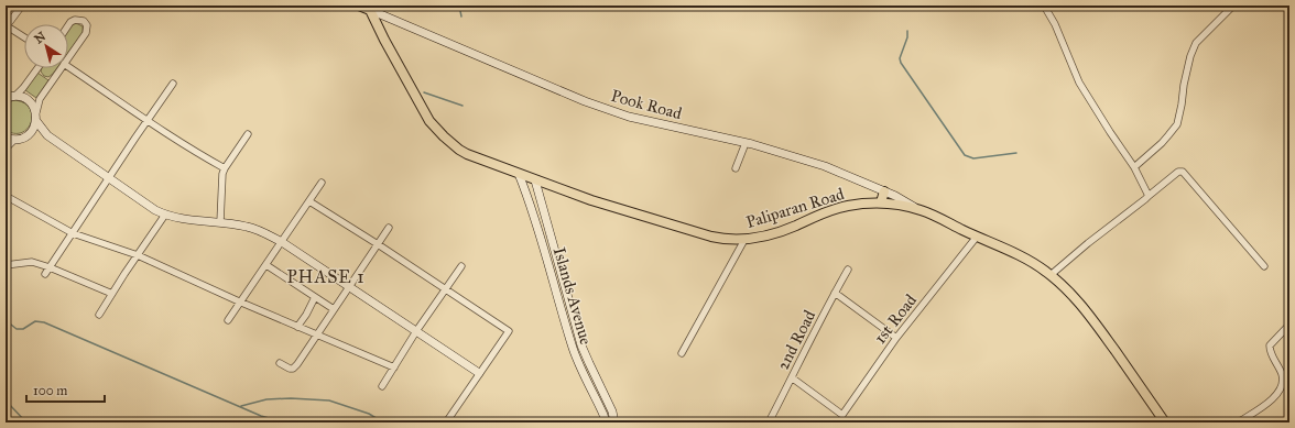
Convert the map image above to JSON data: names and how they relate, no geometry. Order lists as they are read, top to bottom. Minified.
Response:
{"streets":{"main road":["Paliparan Road"],"street":["Pook Road","Islands Avenue","1st Road","2nd Road"]},"crossings":[["Pook Road","Paliparan Road"],["Paliparan Road","Islands Avenue"],["Paliparan Road","1st Road"]],"districts":["PHASE 1"],"scale_bar":"100 m","north":"top left"}
